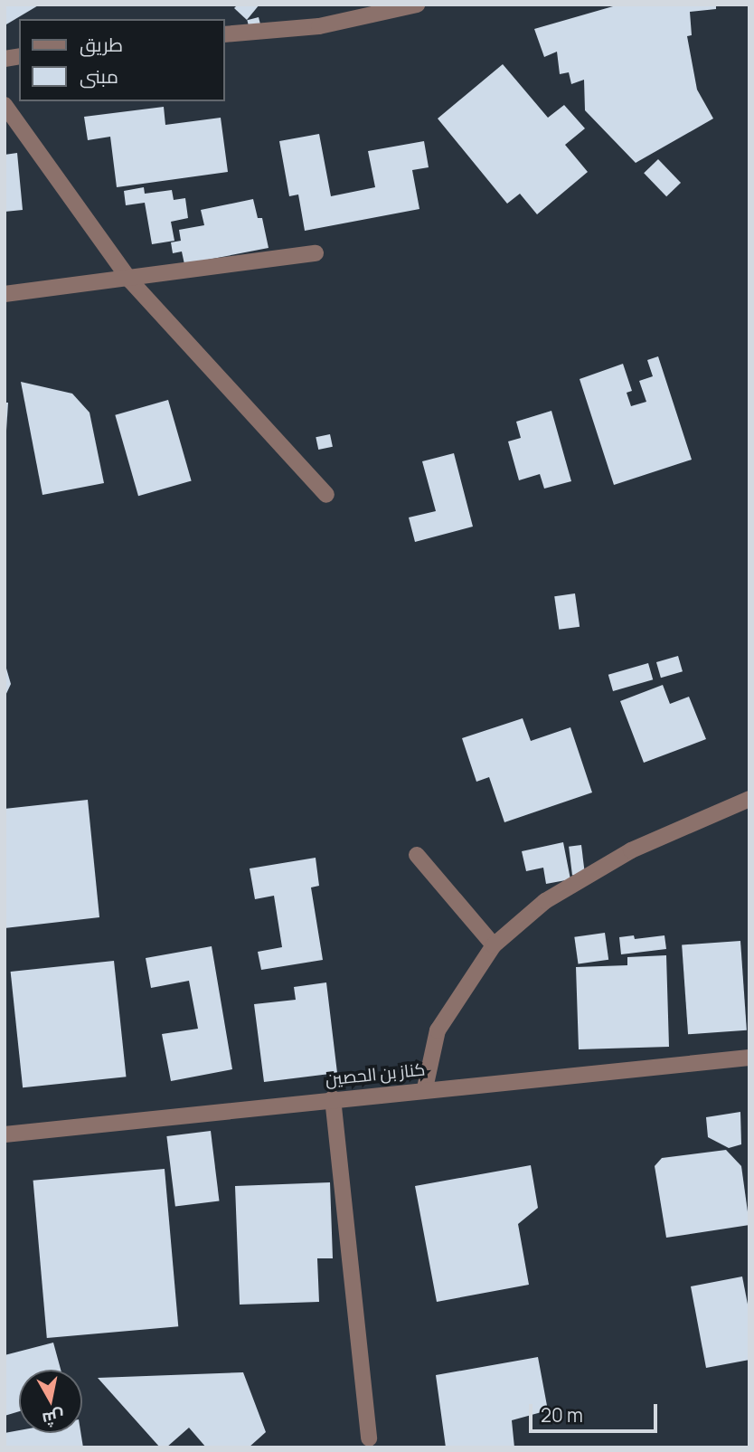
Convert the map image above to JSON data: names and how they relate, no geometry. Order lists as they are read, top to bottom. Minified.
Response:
{"streets":{"street":["كناز بن الحصين"]},"legend":["طريق","مبنى"],"scale_bar":"20 m","north":"bottom"}
